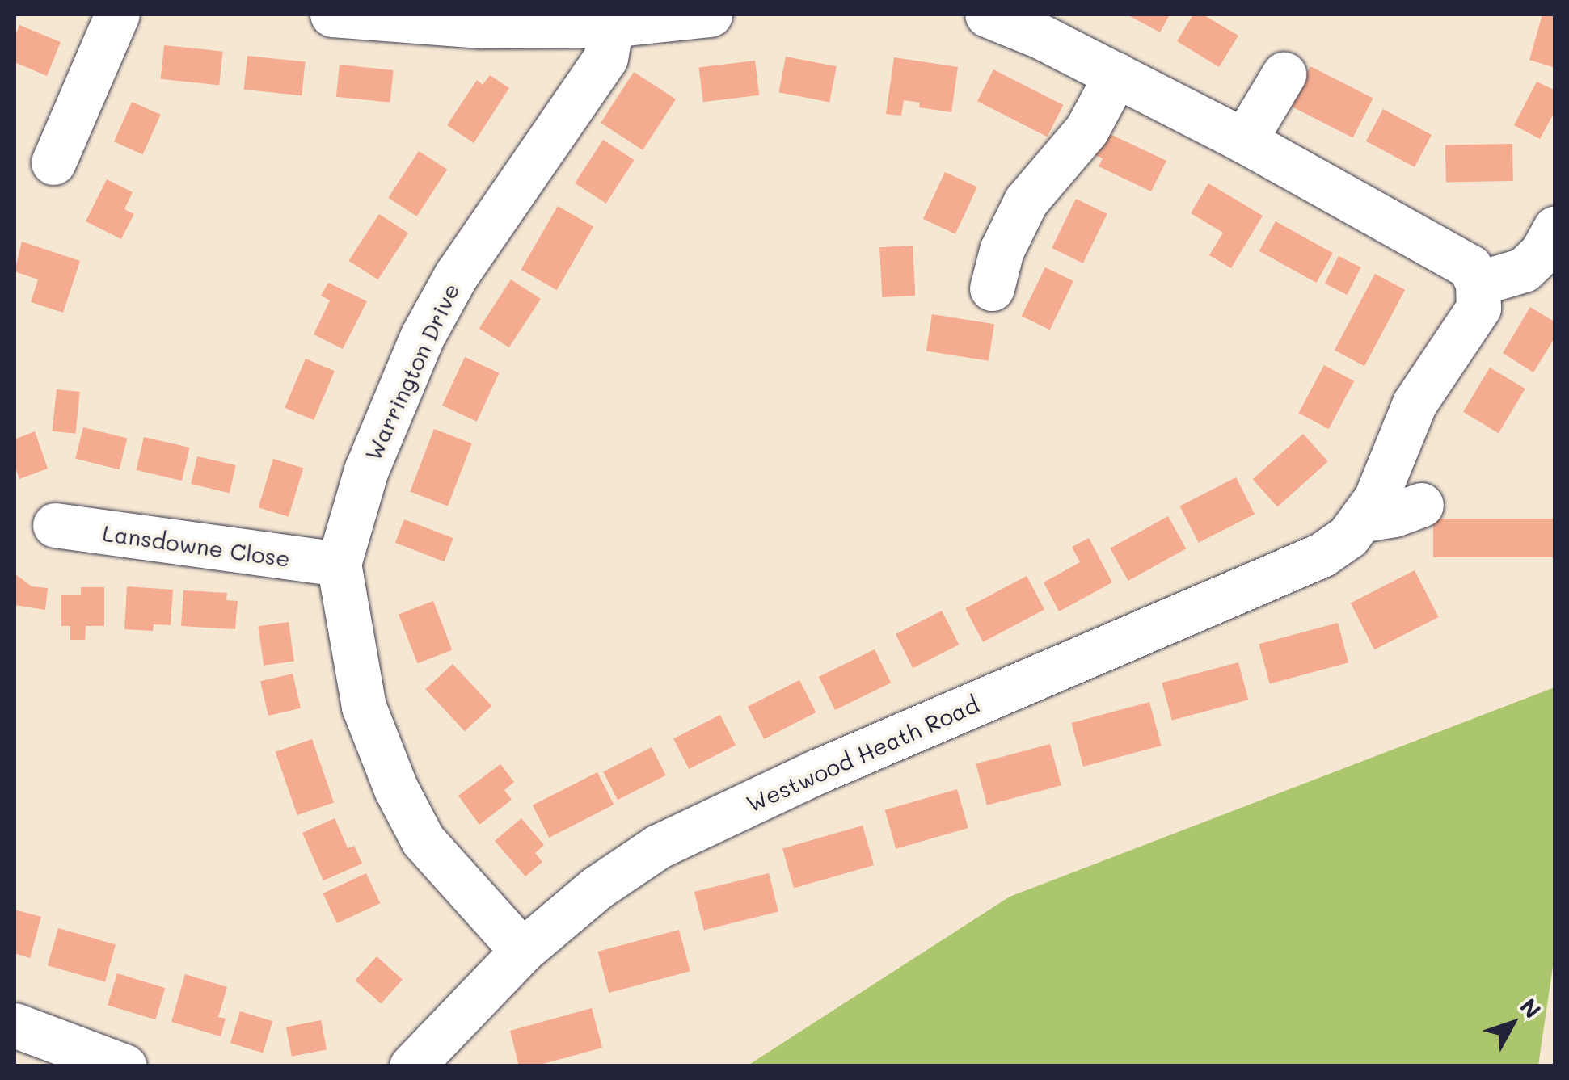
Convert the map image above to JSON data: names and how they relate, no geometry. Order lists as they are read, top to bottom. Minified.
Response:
{"streets":{"street":["Warrington Drive","Lansdowne Close","Westwood Heath Road"]},"crossings":[["Warrington Drive","Lansdowne Close"],["Warrington Drive","Westwood Heath Road"]],"north":"top right"}
